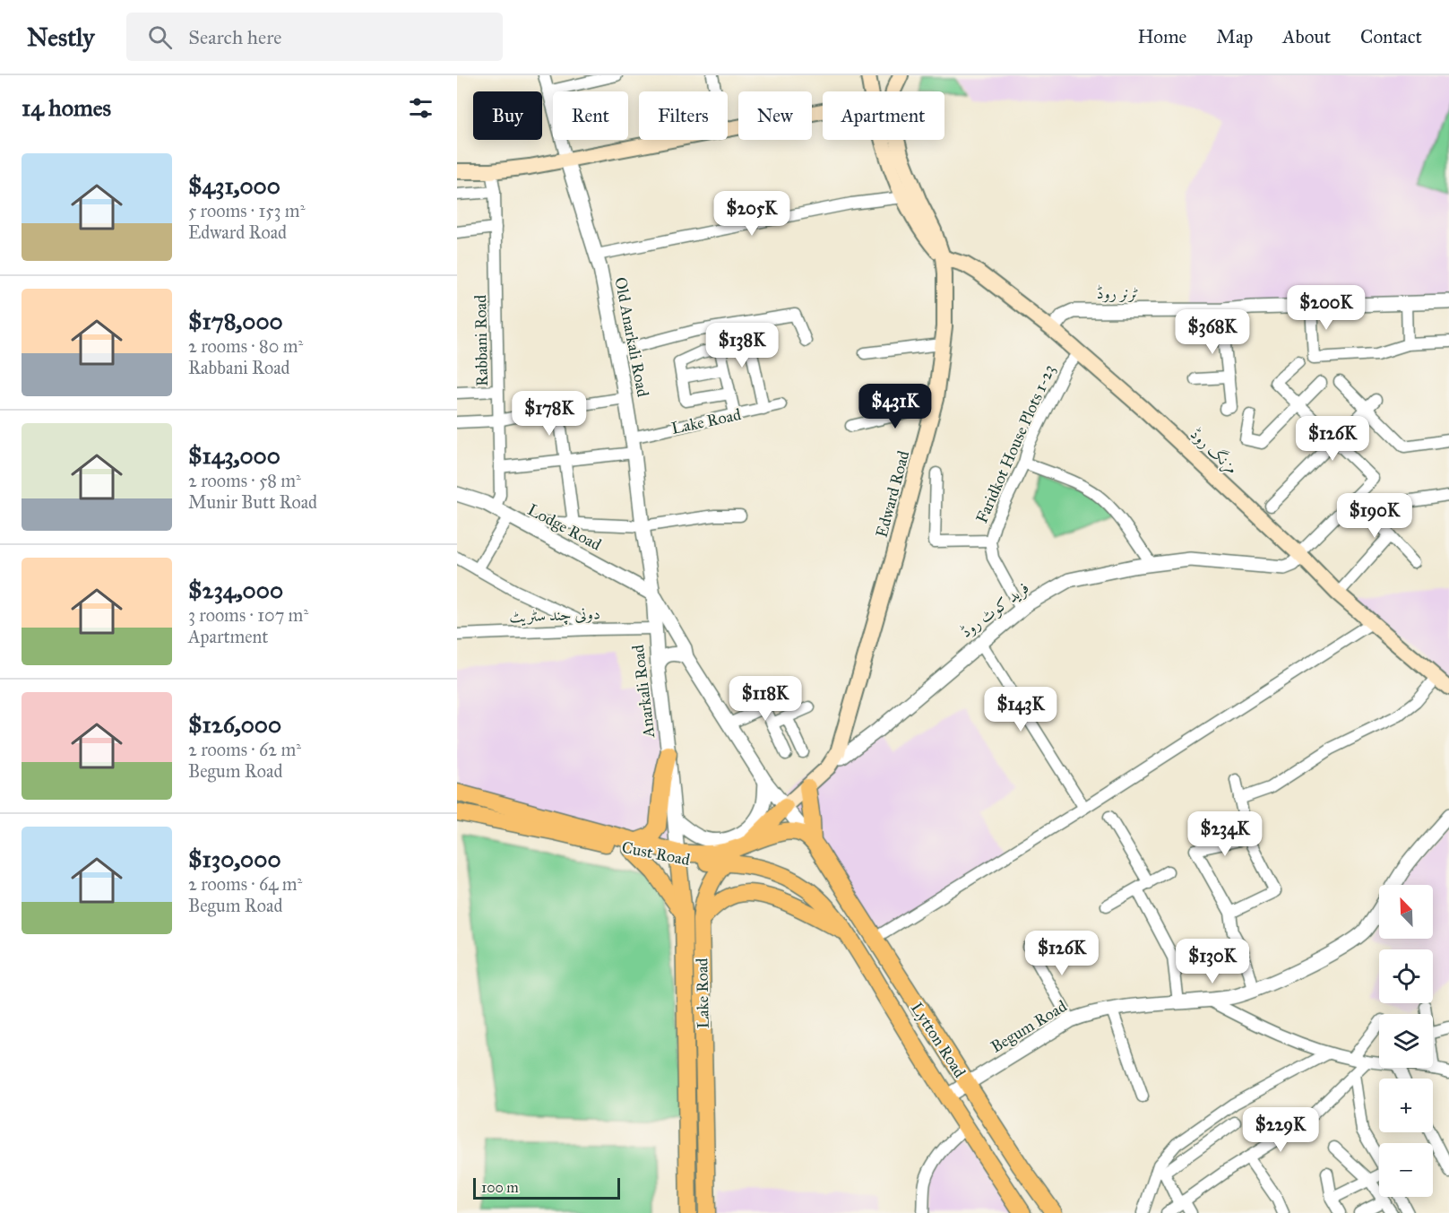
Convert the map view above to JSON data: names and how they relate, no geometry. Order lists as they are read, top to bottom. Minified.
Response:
{"streets":{"main road":["Lake Road","مزنگ روڈ","Edward Road","Cust Road","Lytton Road"],"street":["ٹرنر روڈ","Old Anarkali Road","Rabbani Road","Faridkot House Plots 1-23","Lodge Road","فرید کوٹ روڈ","دونی چند سٹریٹ","Anarkali Road","Begum Road"]},"crossings":[["ٹرنر روڈ","مزنگ روڈ"],["Old Anarkali Road","Lake Road"],["Old Anarkali Road","Anarkali Road"],["Rabbani Road","Lodge Road"],["Lake Road","Cust Road"],["Faridkot House Plots 1-23","مزنگ روڈ"],["Faridkot House Plots 1-23","فرید کوٹ روڈ"],["مزنگ روڈ","Edward Road"],["مزنگ روڈ","فرید کوٹ روڈ"],["Edward Road","فرید کوٹ روڈ"],["Lodge Road","Anarkali Road"],["دونی چند سٹریٹ","Anarkali Road"],["Anarkali Road","Cust Road"],["Cust Road","Lytton Road"],["Begum Road","Lytton Road"]],"scale_bar":"100 m","north":"top left","page":{"header":"Nestly","search":"Search here","nav":["Home","Map","About","Contact"],"heading":"14 homes","chip":["Buy","Rent","Filters","New","Apartment"],"list":[{"name":"$431,000","note":"5 rooms · 153 m² · Edward Road"},{"name":"$178,000","note":"2 rooms · 80 m² · Rabbani Road"},{"name":"$143,000","note":"2 rooms · 58 m² · Munir Butt Road"},{"name":"$234,000","note":"3 rooms · 107 m² · Apartment"},{"name":"$126,000","note":"2 rooms · 62 m² · Begum Road"},{"name":"$130,000","note":"2 rooms · 64 m² · Begum Road"}],"price":["$205K","$200K","$368K","$138K","$431K","$178K","$126K","$190K","$118K","$143K","$234K","$126K","$130K","$229K"],"map_buttons":["+","−"],"scale":"100 m"}}
